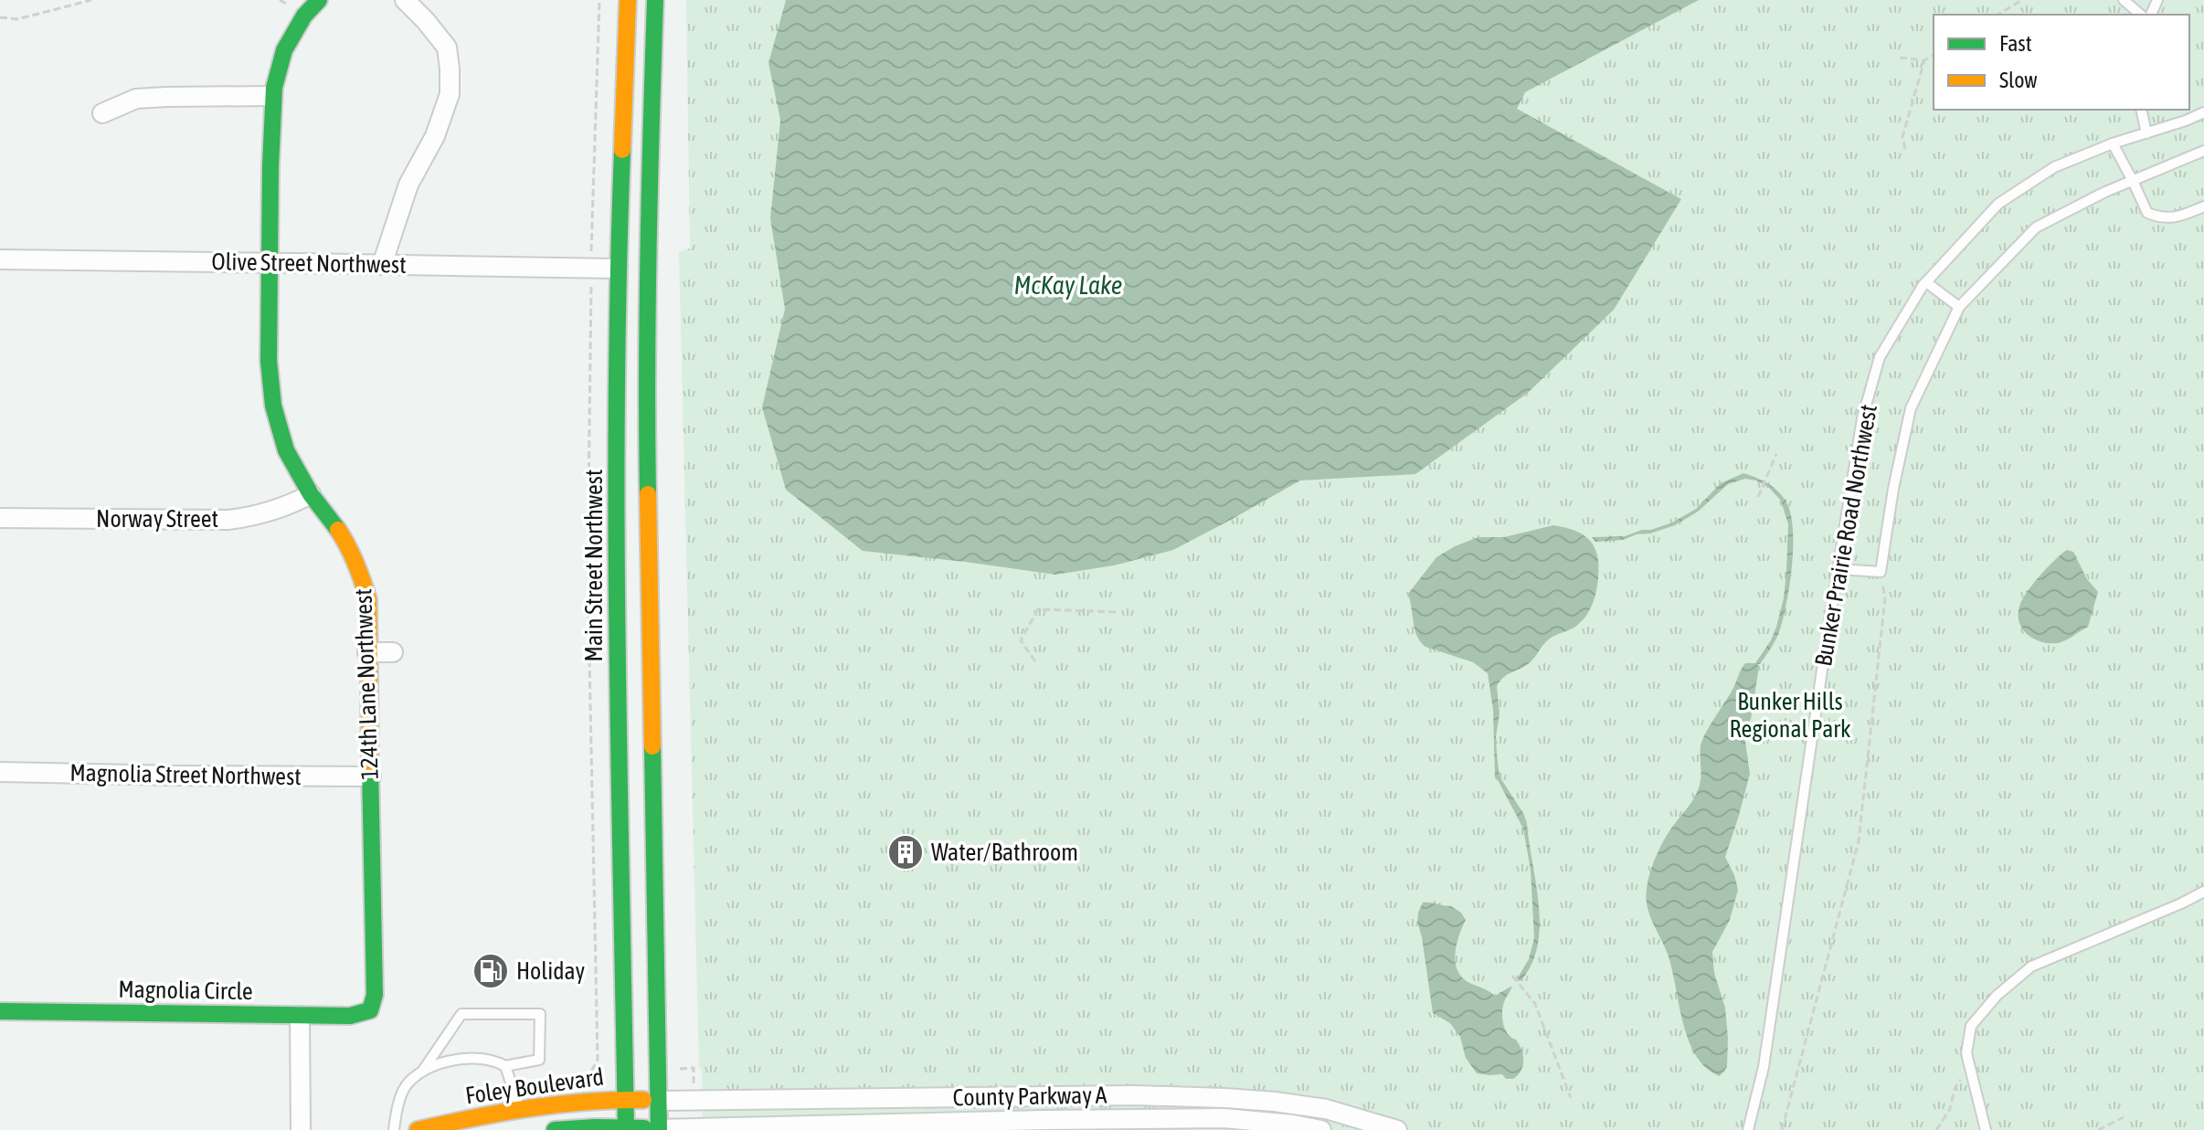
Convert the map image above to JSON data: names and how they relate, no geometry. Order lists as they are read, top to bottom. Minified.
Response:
{"streets":{"main road":["Main Street Northwest","124th Lane Northwest","Magnolia Circle","Foley Boulevard"],"street":["Olive Street Northwest","Norway Street","Magnolia Street Northwest","County Parkway A"],"lane":["Bunker Prairie Road Northwest"]},"crossings":[["Olive Street Northwest","Main Street Northwest"],["Olive Street Northwest","124th Lane Northwest"],["Norway Street","124th Lane Northwest"],["Main Street Northwest","Foley Boulevard"],["124th Lane Northwest","Magnolia Street Northwest"],["124th Lane Northwest","Magnolia Circle"],["Foley Boulevard","County Parkway A"]],"water":["McKay Lake"],"parks":["Bunker Hills Regional Park"],"places":{"building":["Water/Bathroom"],"fuel station":["Holiday"]},"legend":["Fast","Slow"]}
